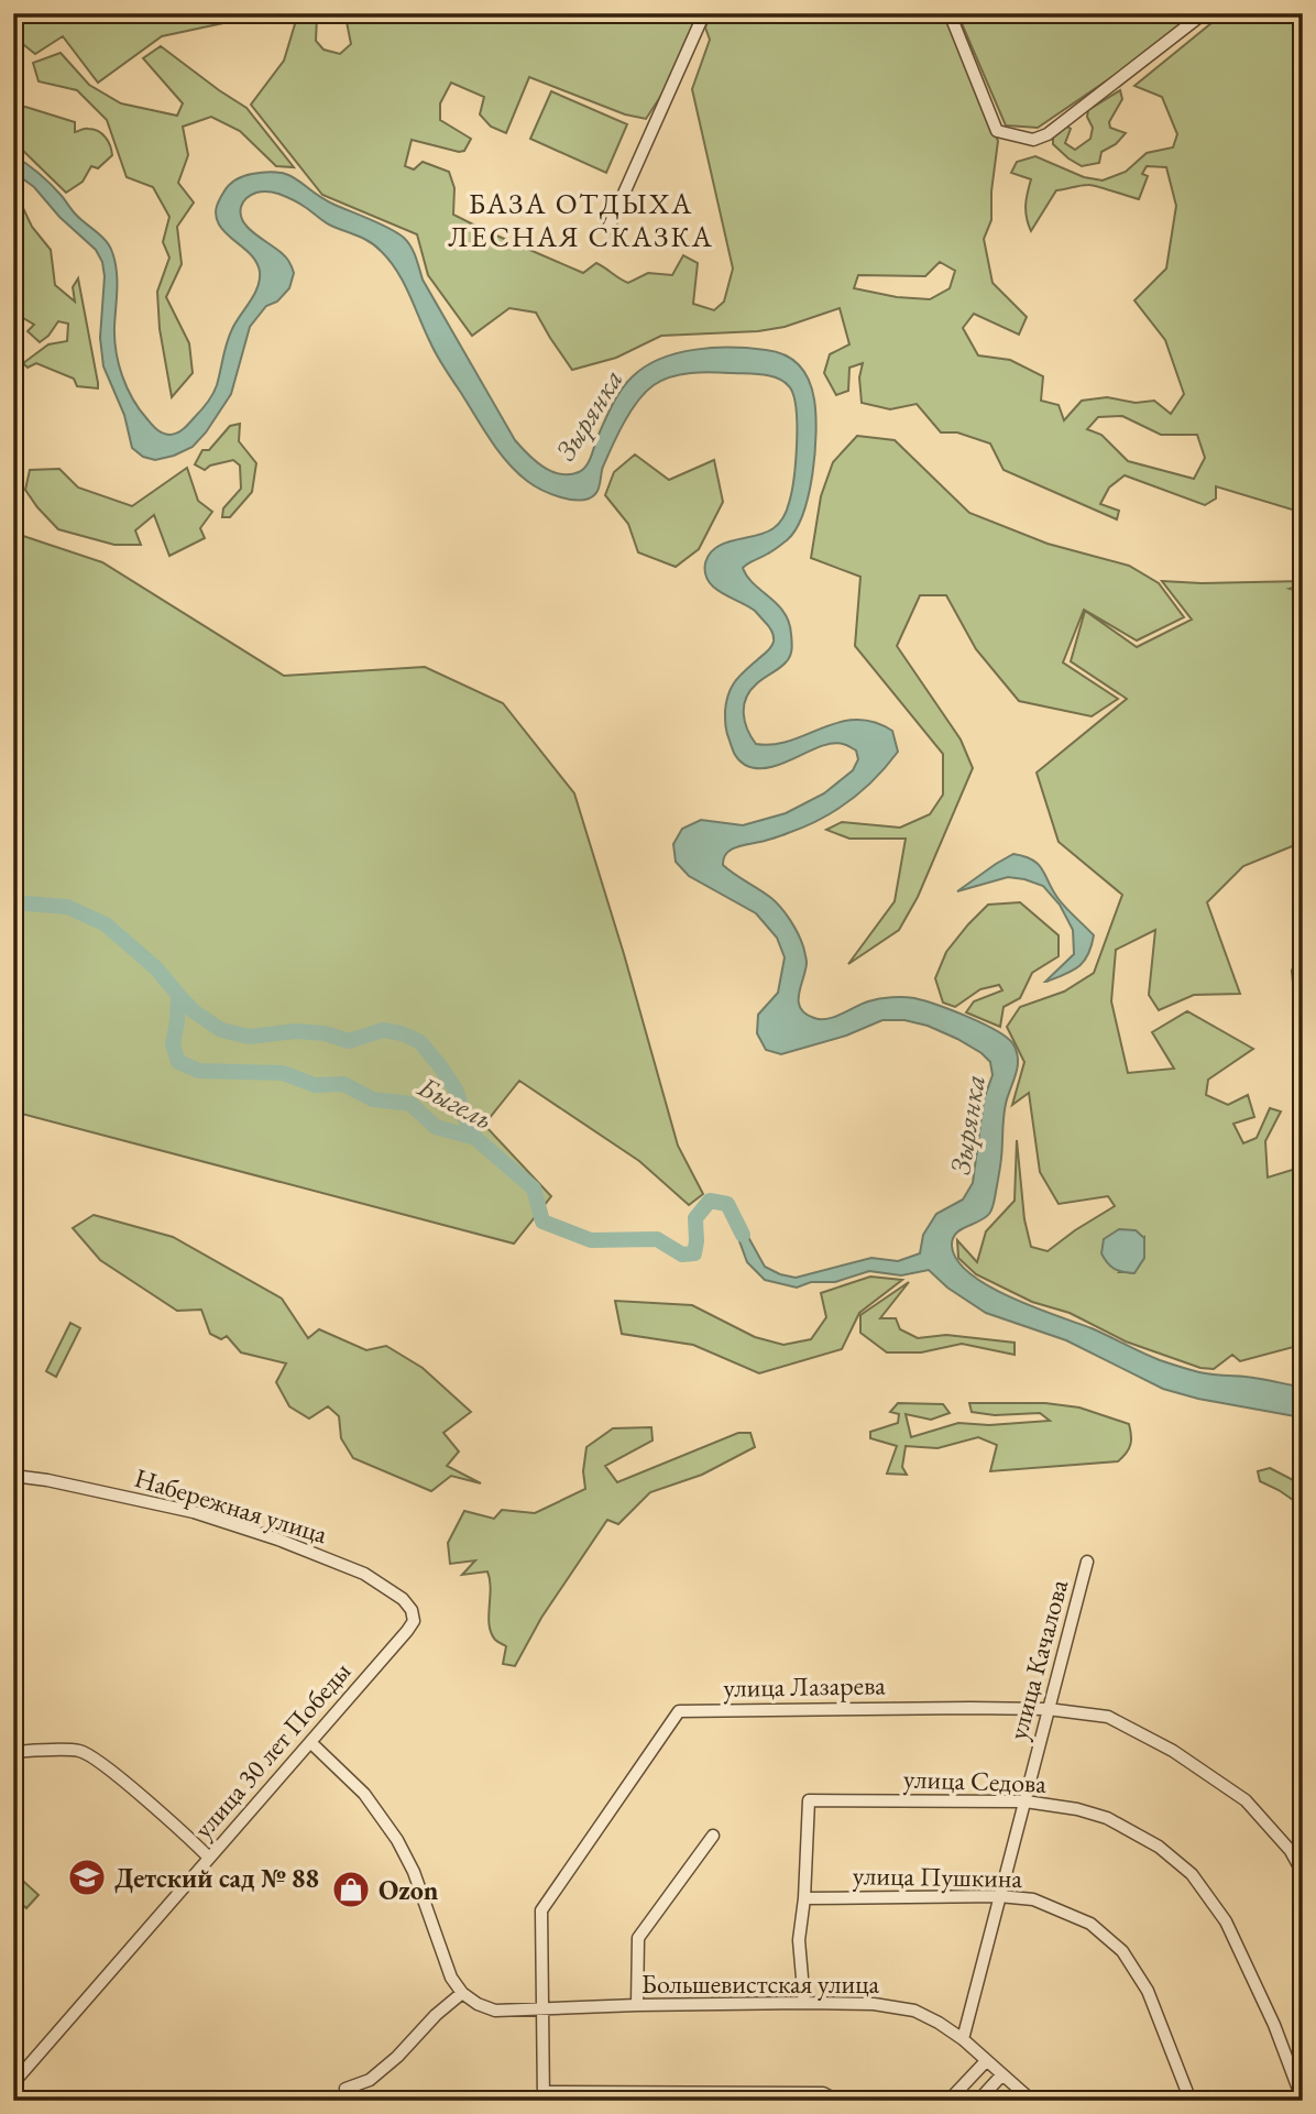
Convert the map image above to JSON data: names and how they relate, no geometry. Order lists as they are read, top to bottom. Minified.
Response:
{"streets":{"street":["Набережная улица","улица Качалова","улица Лазарева","улица 30 лет Победы","улица Седова","улица Пушкина","Большевистская улица"]},"crossings":[["Набережная улица","улица 30 лет Победы"],["улица Качалова","улица Лазарева"],["улица Качалова","улица Седова"],["улица Качалова","улица Пушкина"],["улица Качалова","Большевистская улица"],["улица Лазарева","Большевистская улица"],["улица Седова","улица Пушкина"]],"districts":["БАЗА ОТДЫХА ЛЕСНАЯ СКАЗКА"],"water":["Зырянка","Быгель"],"places":{"school or university":["Детский сад № 88"],"shop":["Ozon"]}}
